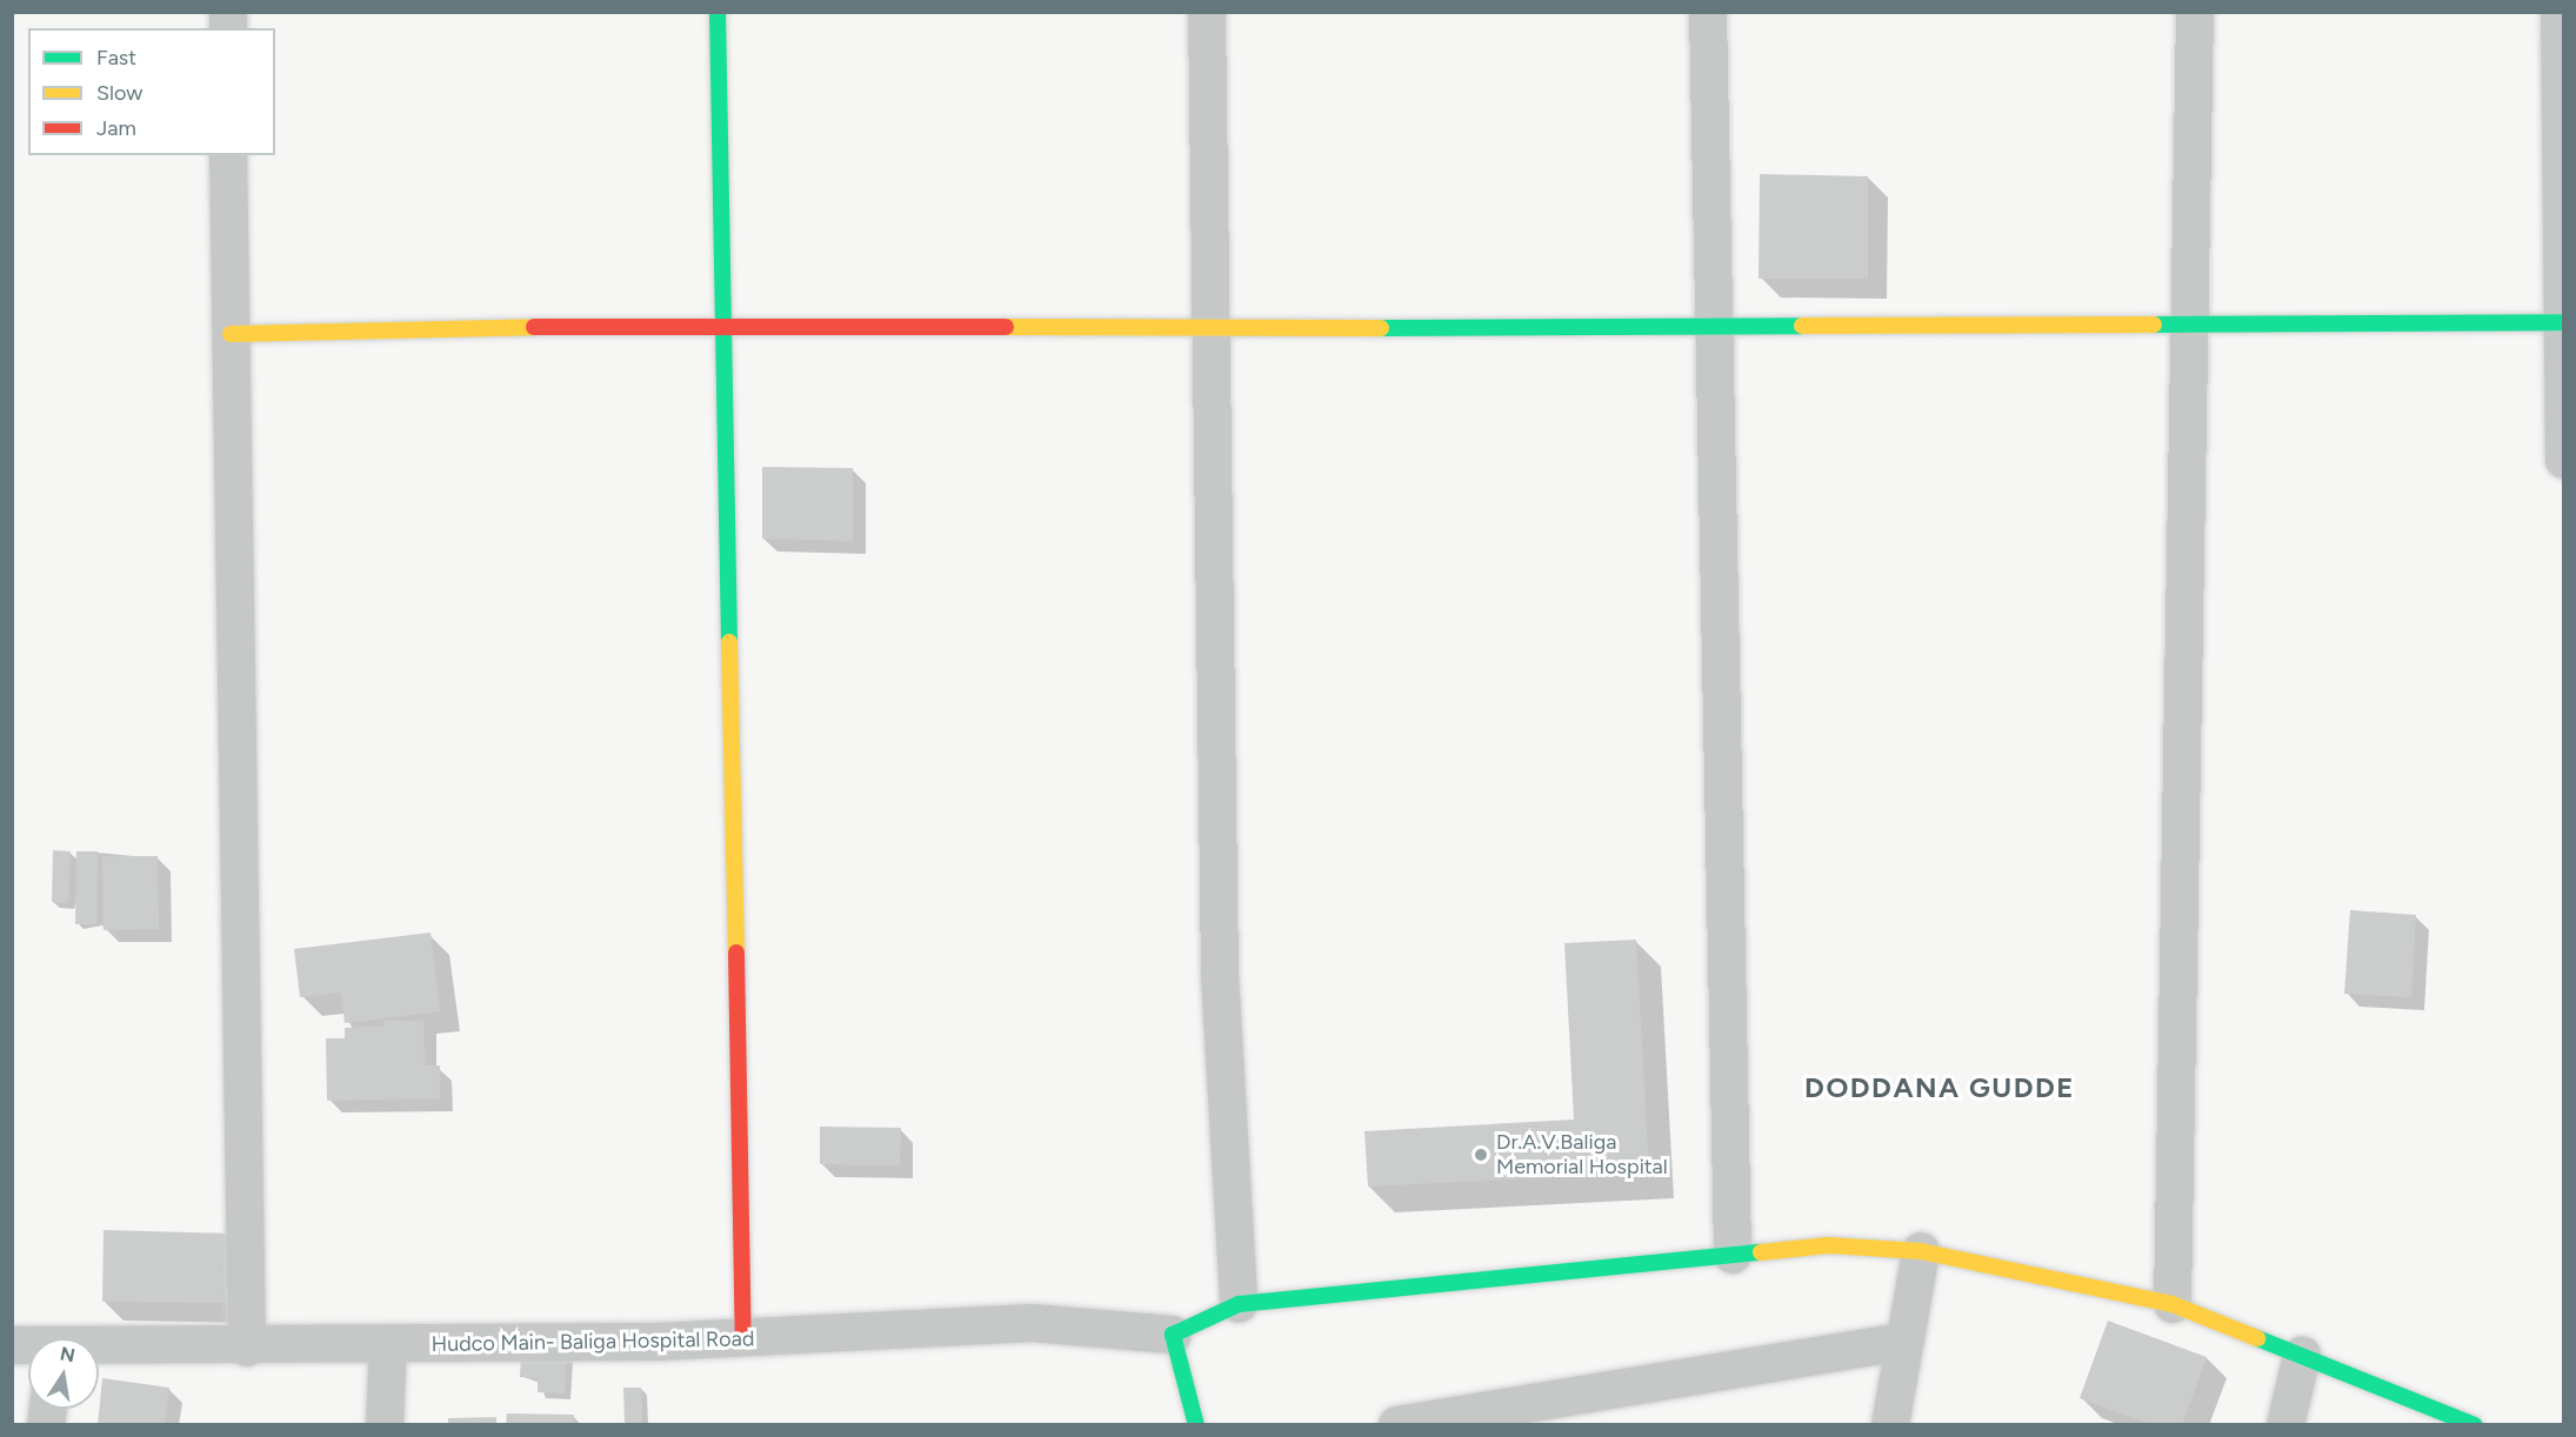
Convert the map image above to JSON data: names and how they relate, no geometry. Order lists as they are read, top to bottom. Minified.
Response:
{"streets":{"street":["Hudco Main- Baliga Hospital Road"]},"districts":["DODDANA GUDDE"],"places":["Dr.A.V.Baliga Memorial Hospital"],"legend":["Fast","Slow","Jam"],"north":"top"}
